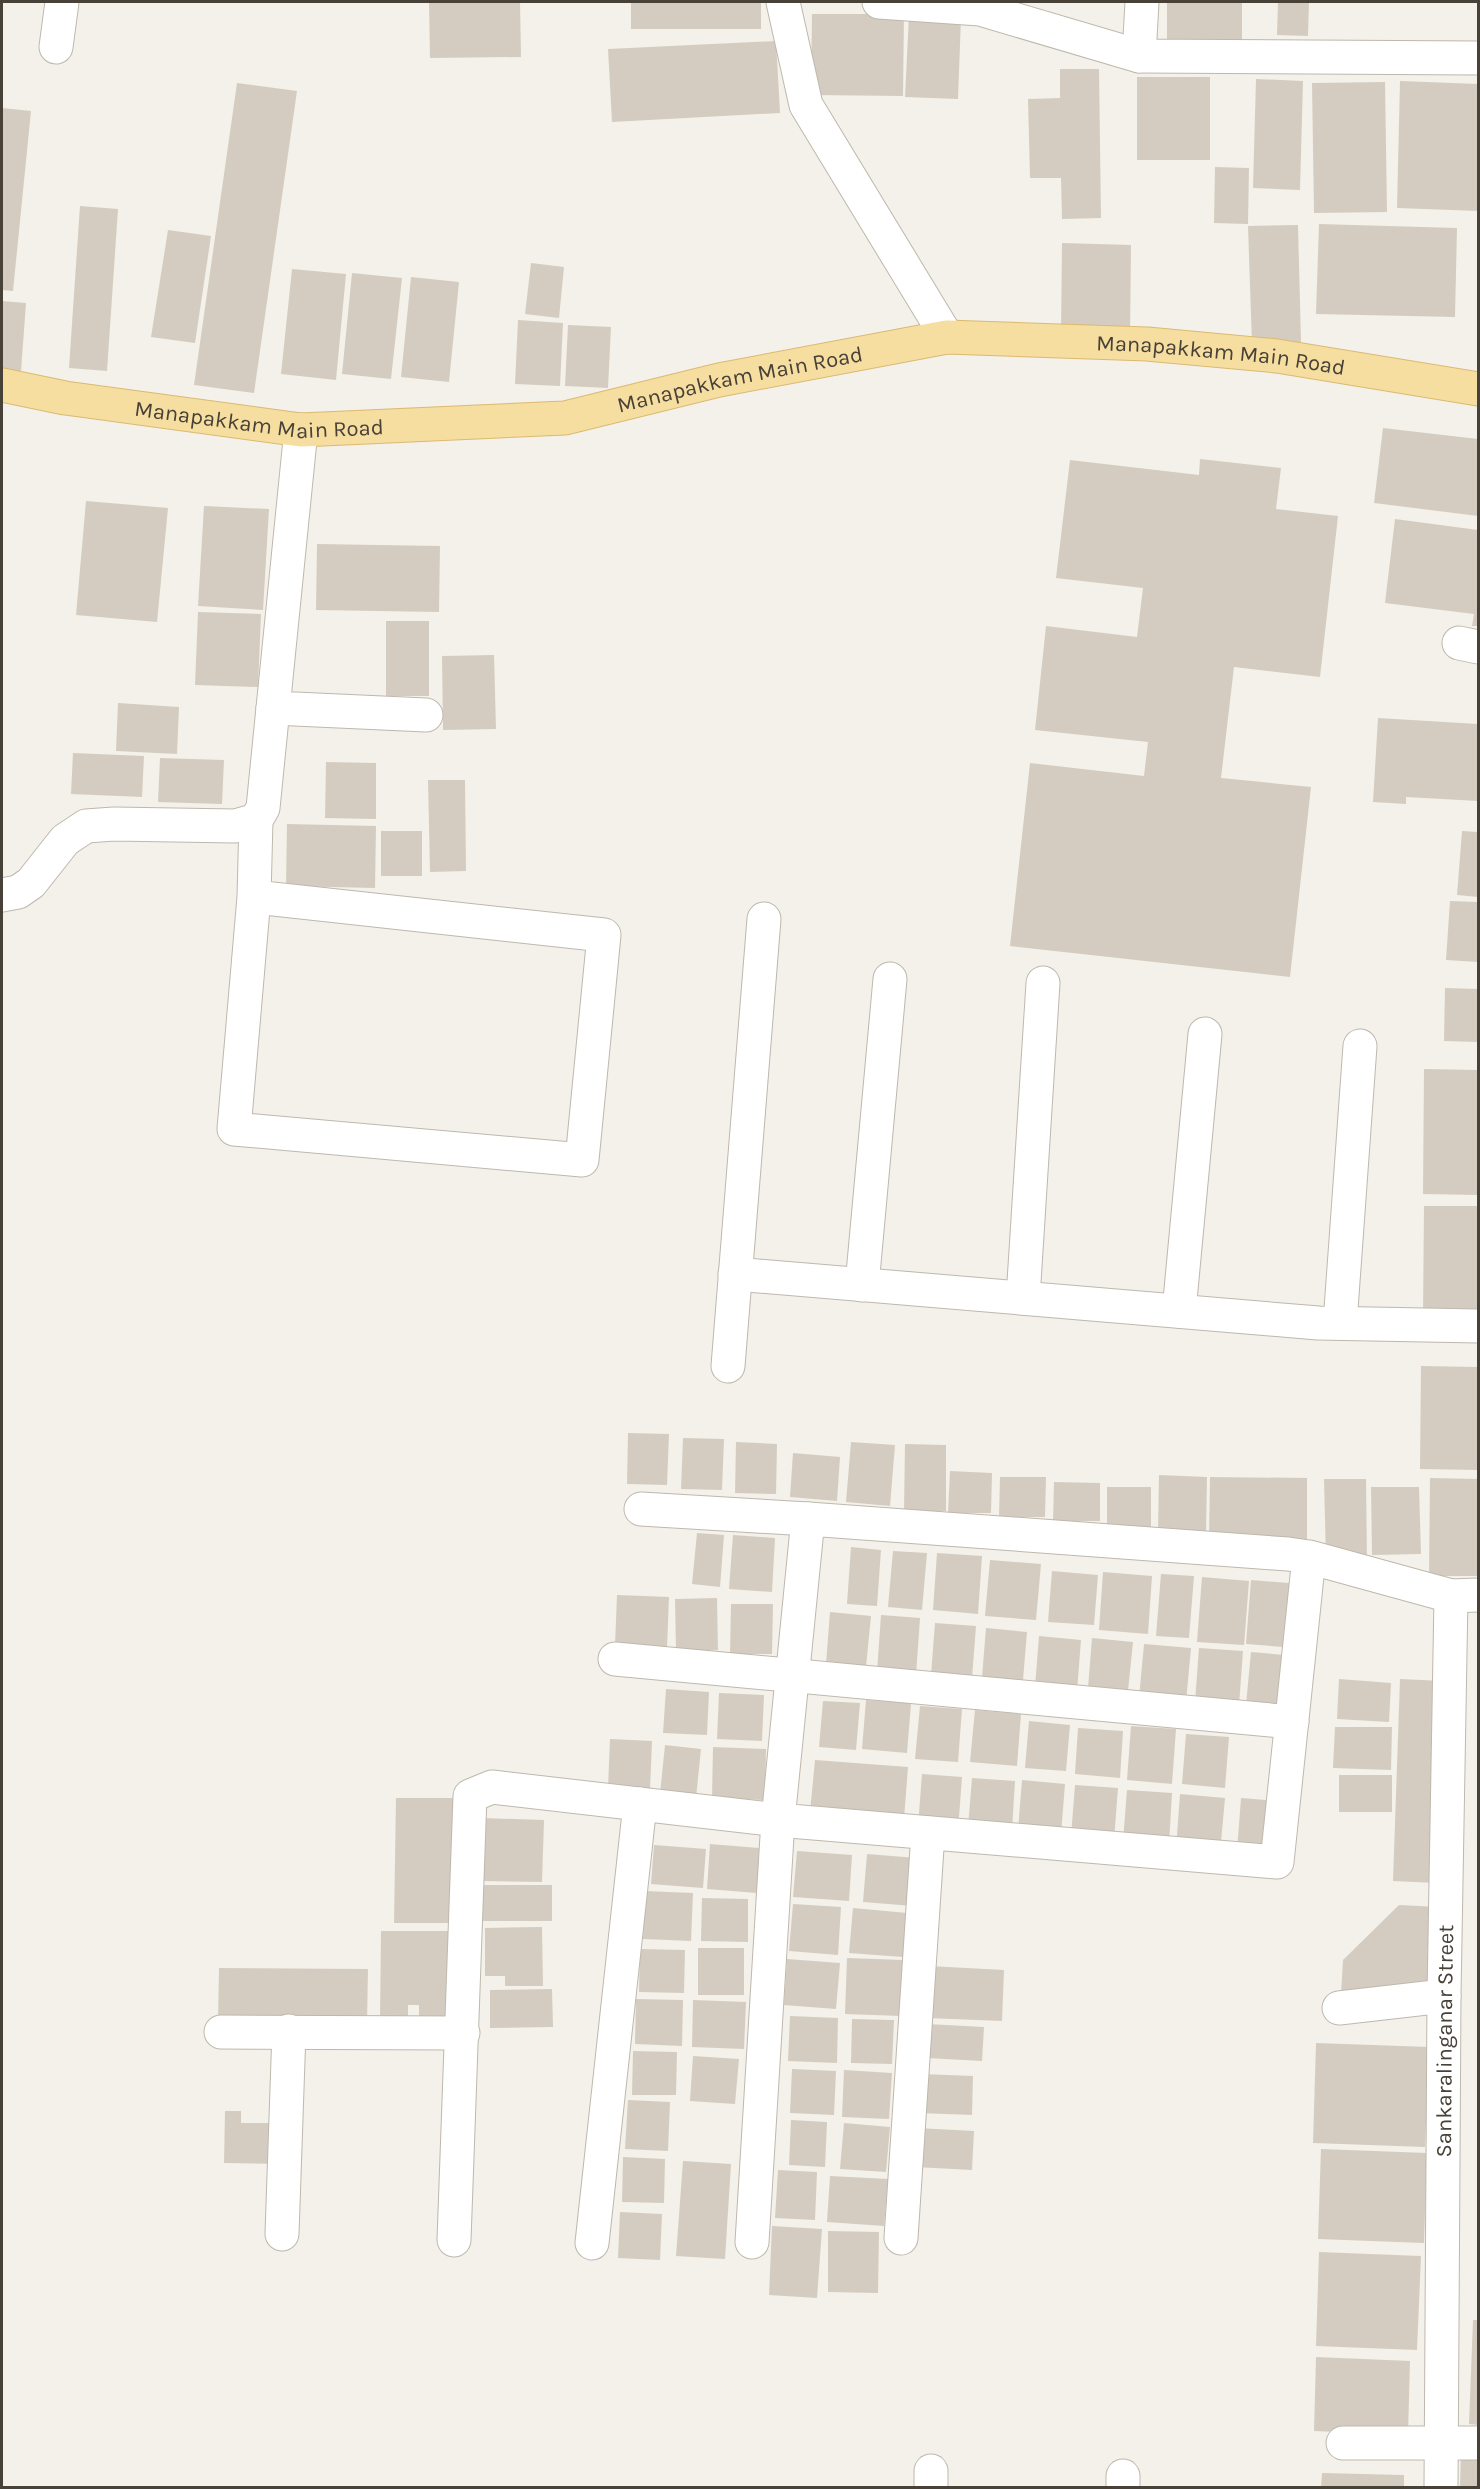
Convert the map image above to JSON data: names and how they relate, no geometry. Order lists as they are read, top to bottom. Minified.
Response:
{"streets":{"main road":["Manapakkam Main Road"],"street":["Sankaralinganar Street"]}}
